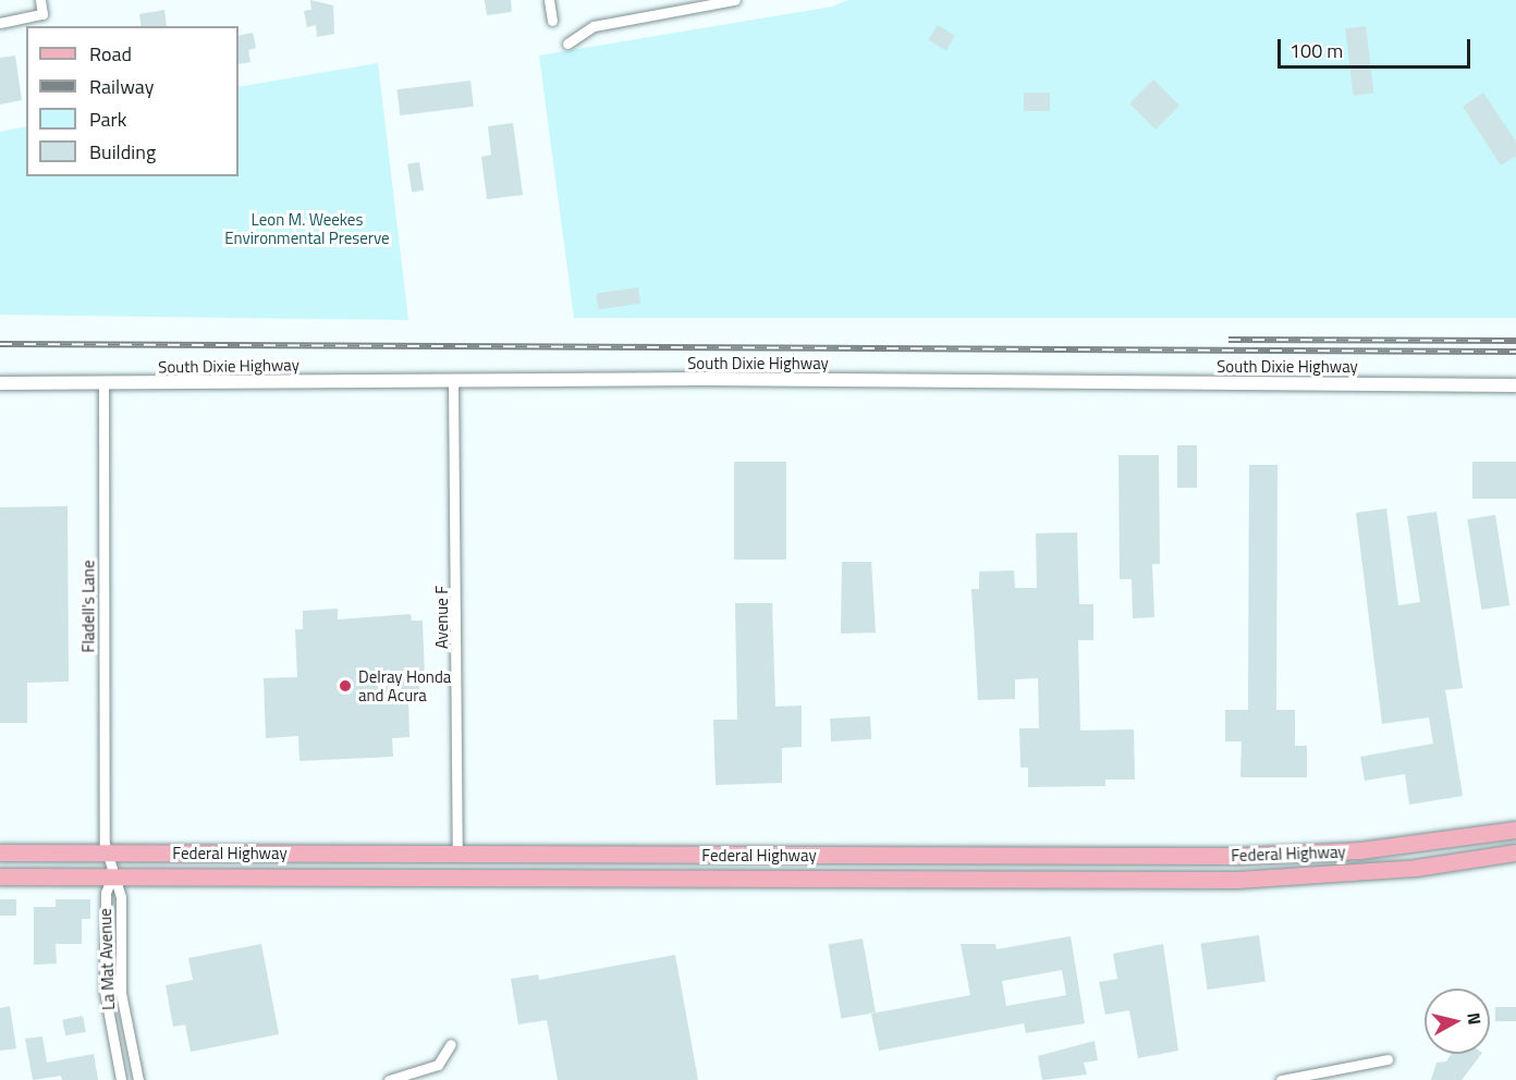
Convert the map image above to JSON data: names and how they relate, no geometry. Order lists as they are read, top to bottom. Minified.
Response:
{"streets":{"main road":["Federal Highway"],"street":["South Dixie Highway","Fladell's Lane","Avenue F","La Mat Avenue"]},"crossings":[["South Dixie Highway","Fladell's Lane"],["South Dixie Highway","Avenue F"],["Fladell's Lane","La Mat Avenue"],["Avenue F","Federal Highway"],["Federal Highway","La Mat Avenue"]],"parks":["Leon M. Weekes Environmental Preserve"],"places":["Delray Honda and Acura"],"legend":["Road","Railway","Park","Building"],"scale_bar":"100 m","north":"right"}
